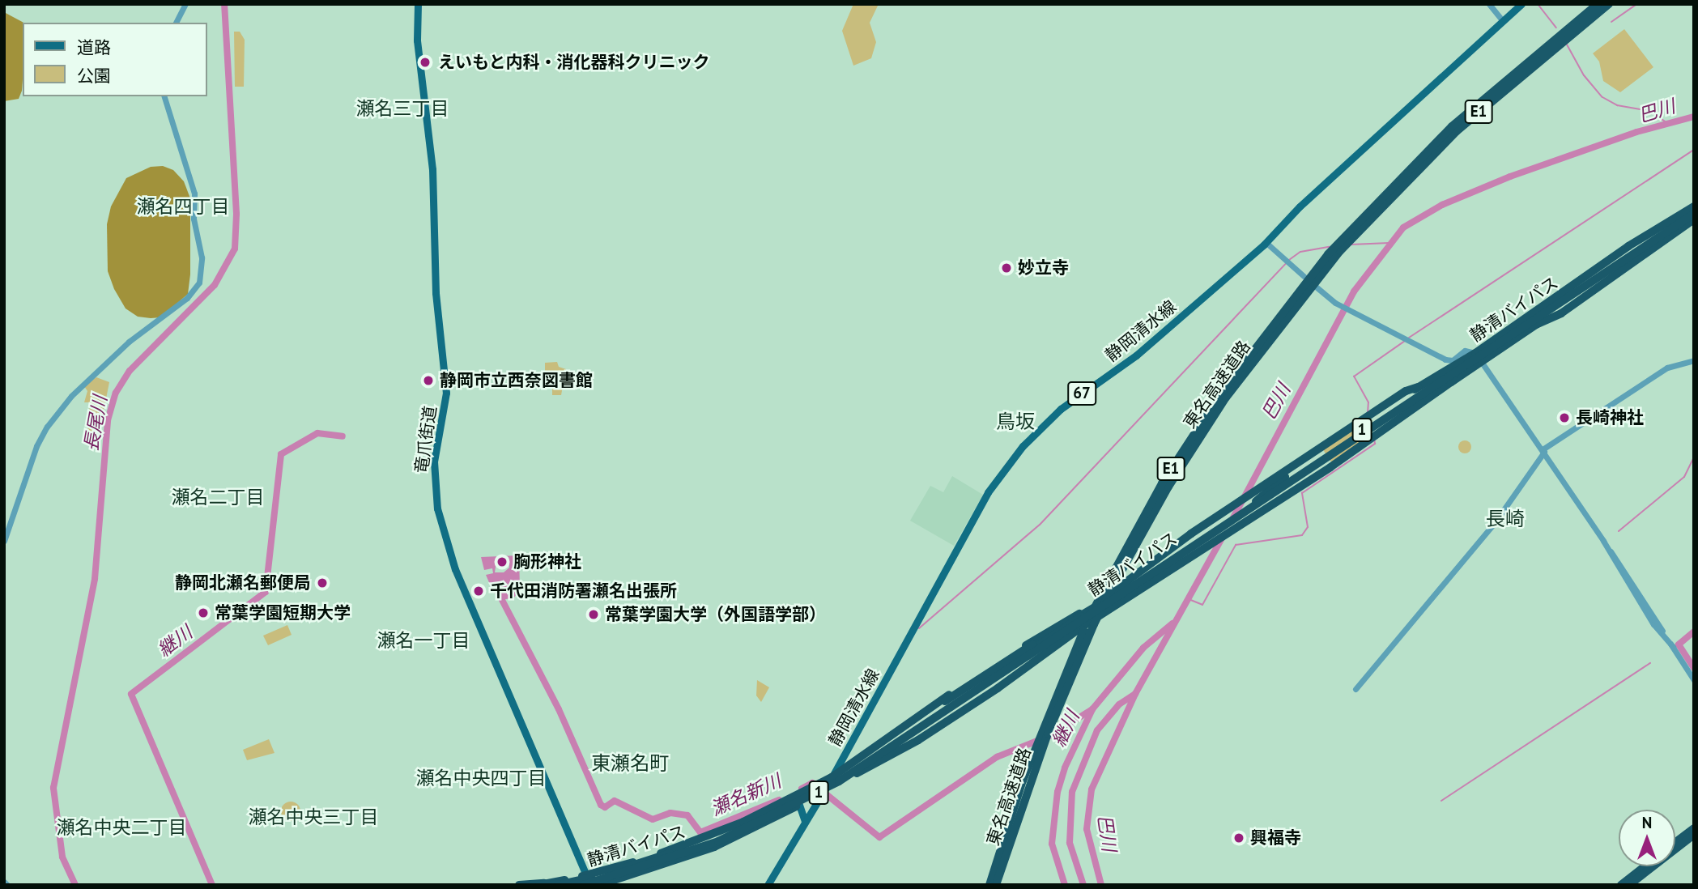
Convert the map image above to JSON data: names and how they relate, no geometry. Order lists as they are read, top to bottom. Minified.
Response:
{"streets":{"highway":["E1","静清バイパス","東名高速道路","1"],"main road":["静岡清水線","67","竜爪街道"]},"crossings":[["静清バイパス","東名高速道路"],["静清バイパス","1"],["静岡清水線","1"],["東名高速道路","1"],["1","竜爪街道"]],"districts":["瀬名三丁目","瀬名四丁目","鳥坂","瀬名二丁目","長崎","瀬名一丁目","東瀬名町","瀬名中央四丁目","瀬名中央三丁目","瀬名中央二丁目"],"water":["巴川","長尾川","継川","瀬名新川"],"places":["えいもと内科・消化器科クリニック","妙立寺","静岡市立西奈図書館","長崎神社","胸形神社","静岡北瀬名郵便局","千代田消防署瀬名出張所","常葉学園短期大学","常葉学園大学（外国語学部）","興福寺"],"legend":["道路","公園"],"north":"top"}
